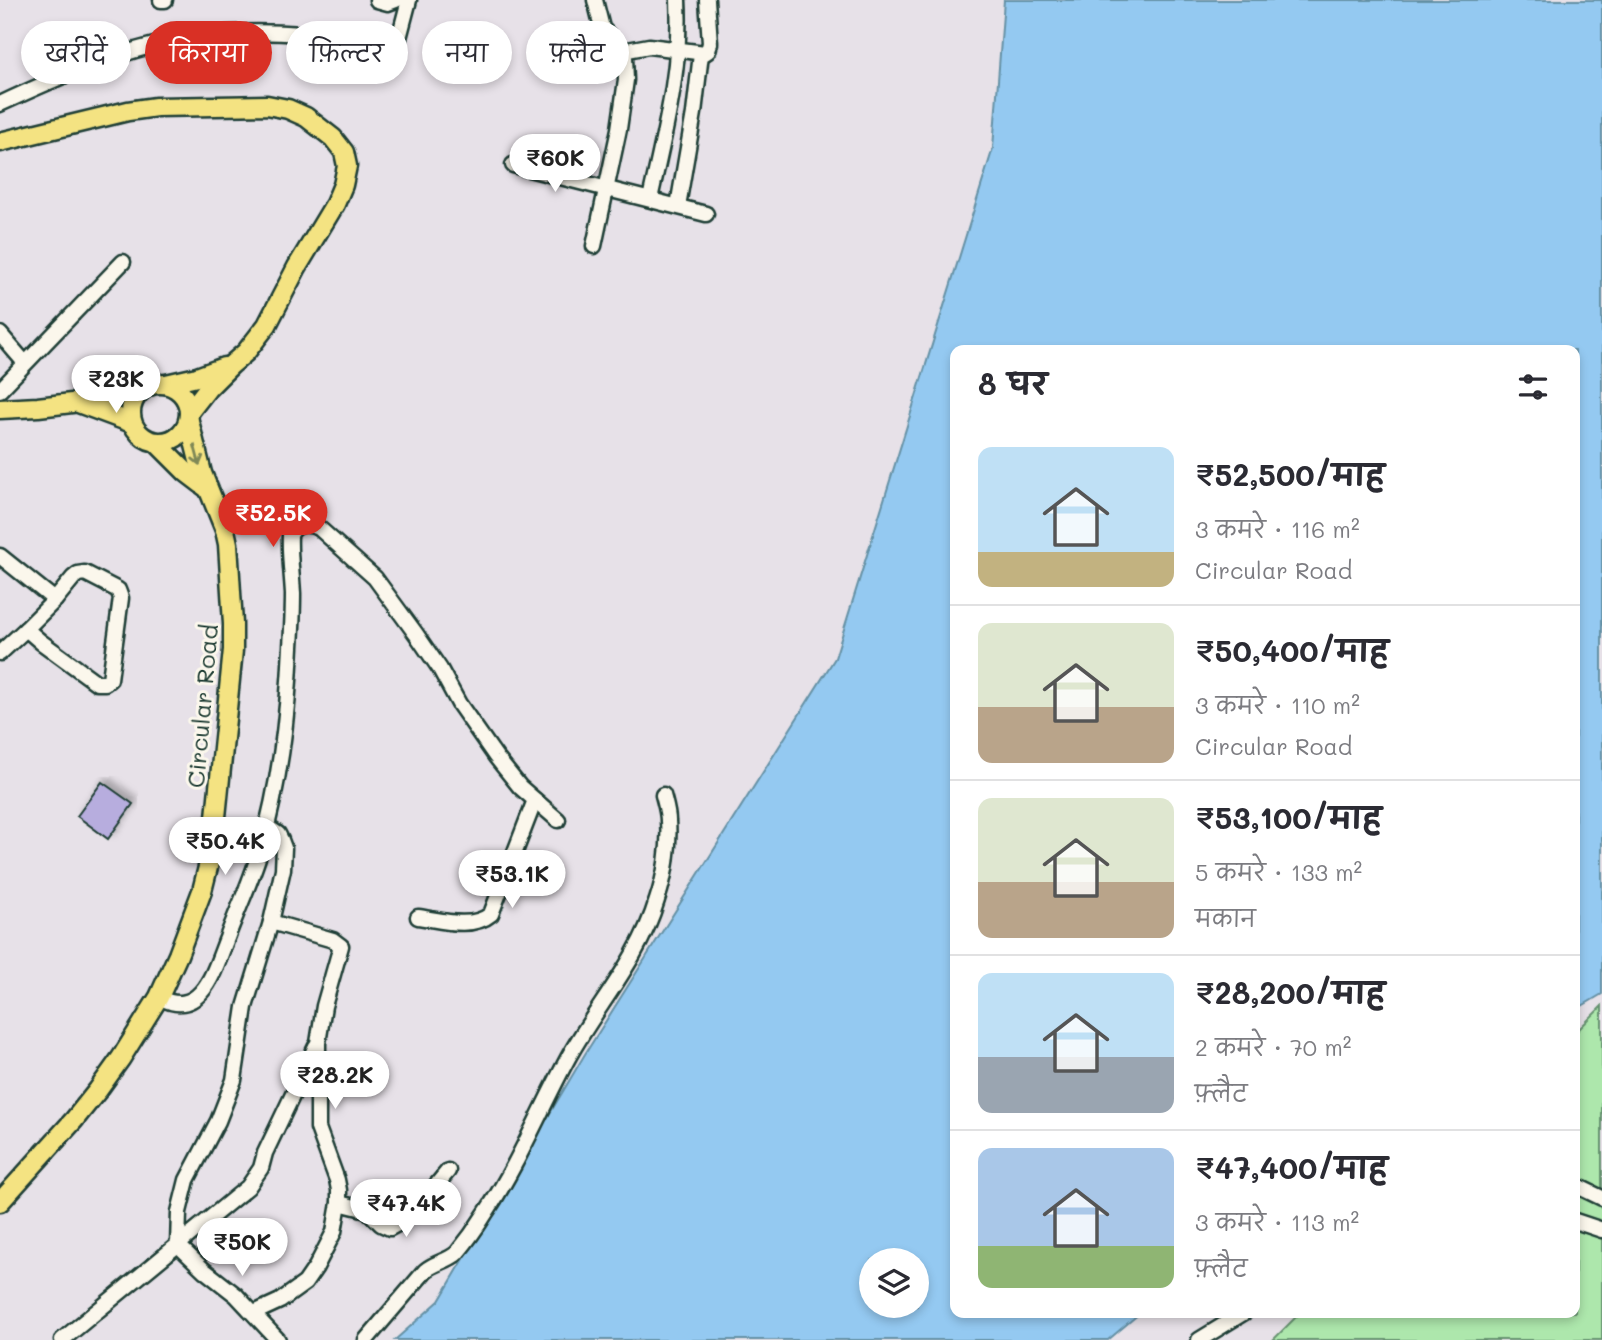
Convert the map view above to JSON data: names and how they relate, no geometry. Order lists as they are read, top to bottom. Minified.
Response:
{"streets":{"main road":["Circular Road"]},"page":{"chip":["खरीदें","किराया","फ़िल्टर","नया","फ़्लैट"],"price":["₹60K","₹23K","₹52.5K","₹50.4K","₹53.1K","₹28.2K","₹47.4K","₹50K"],"heading":"8 घर","list":[{"name":"₹52,500/माह","note":"3 कमरे · 116 m² · Circular Road"},{"name":"₹50,400/माह","note":"3 कमरे · 110 m² · Circular Road"},{"name":"₹53,100/माह","note":"5 कमरे · 133 m² · मकान"},{"name":"₹28,200/माह","note":"2 कमरे · 70 m² · फ़्लैट"},{"name":"₹47,400/माह","note":"3 कमरे · 113 m² · फ़्लैट"}]}}
